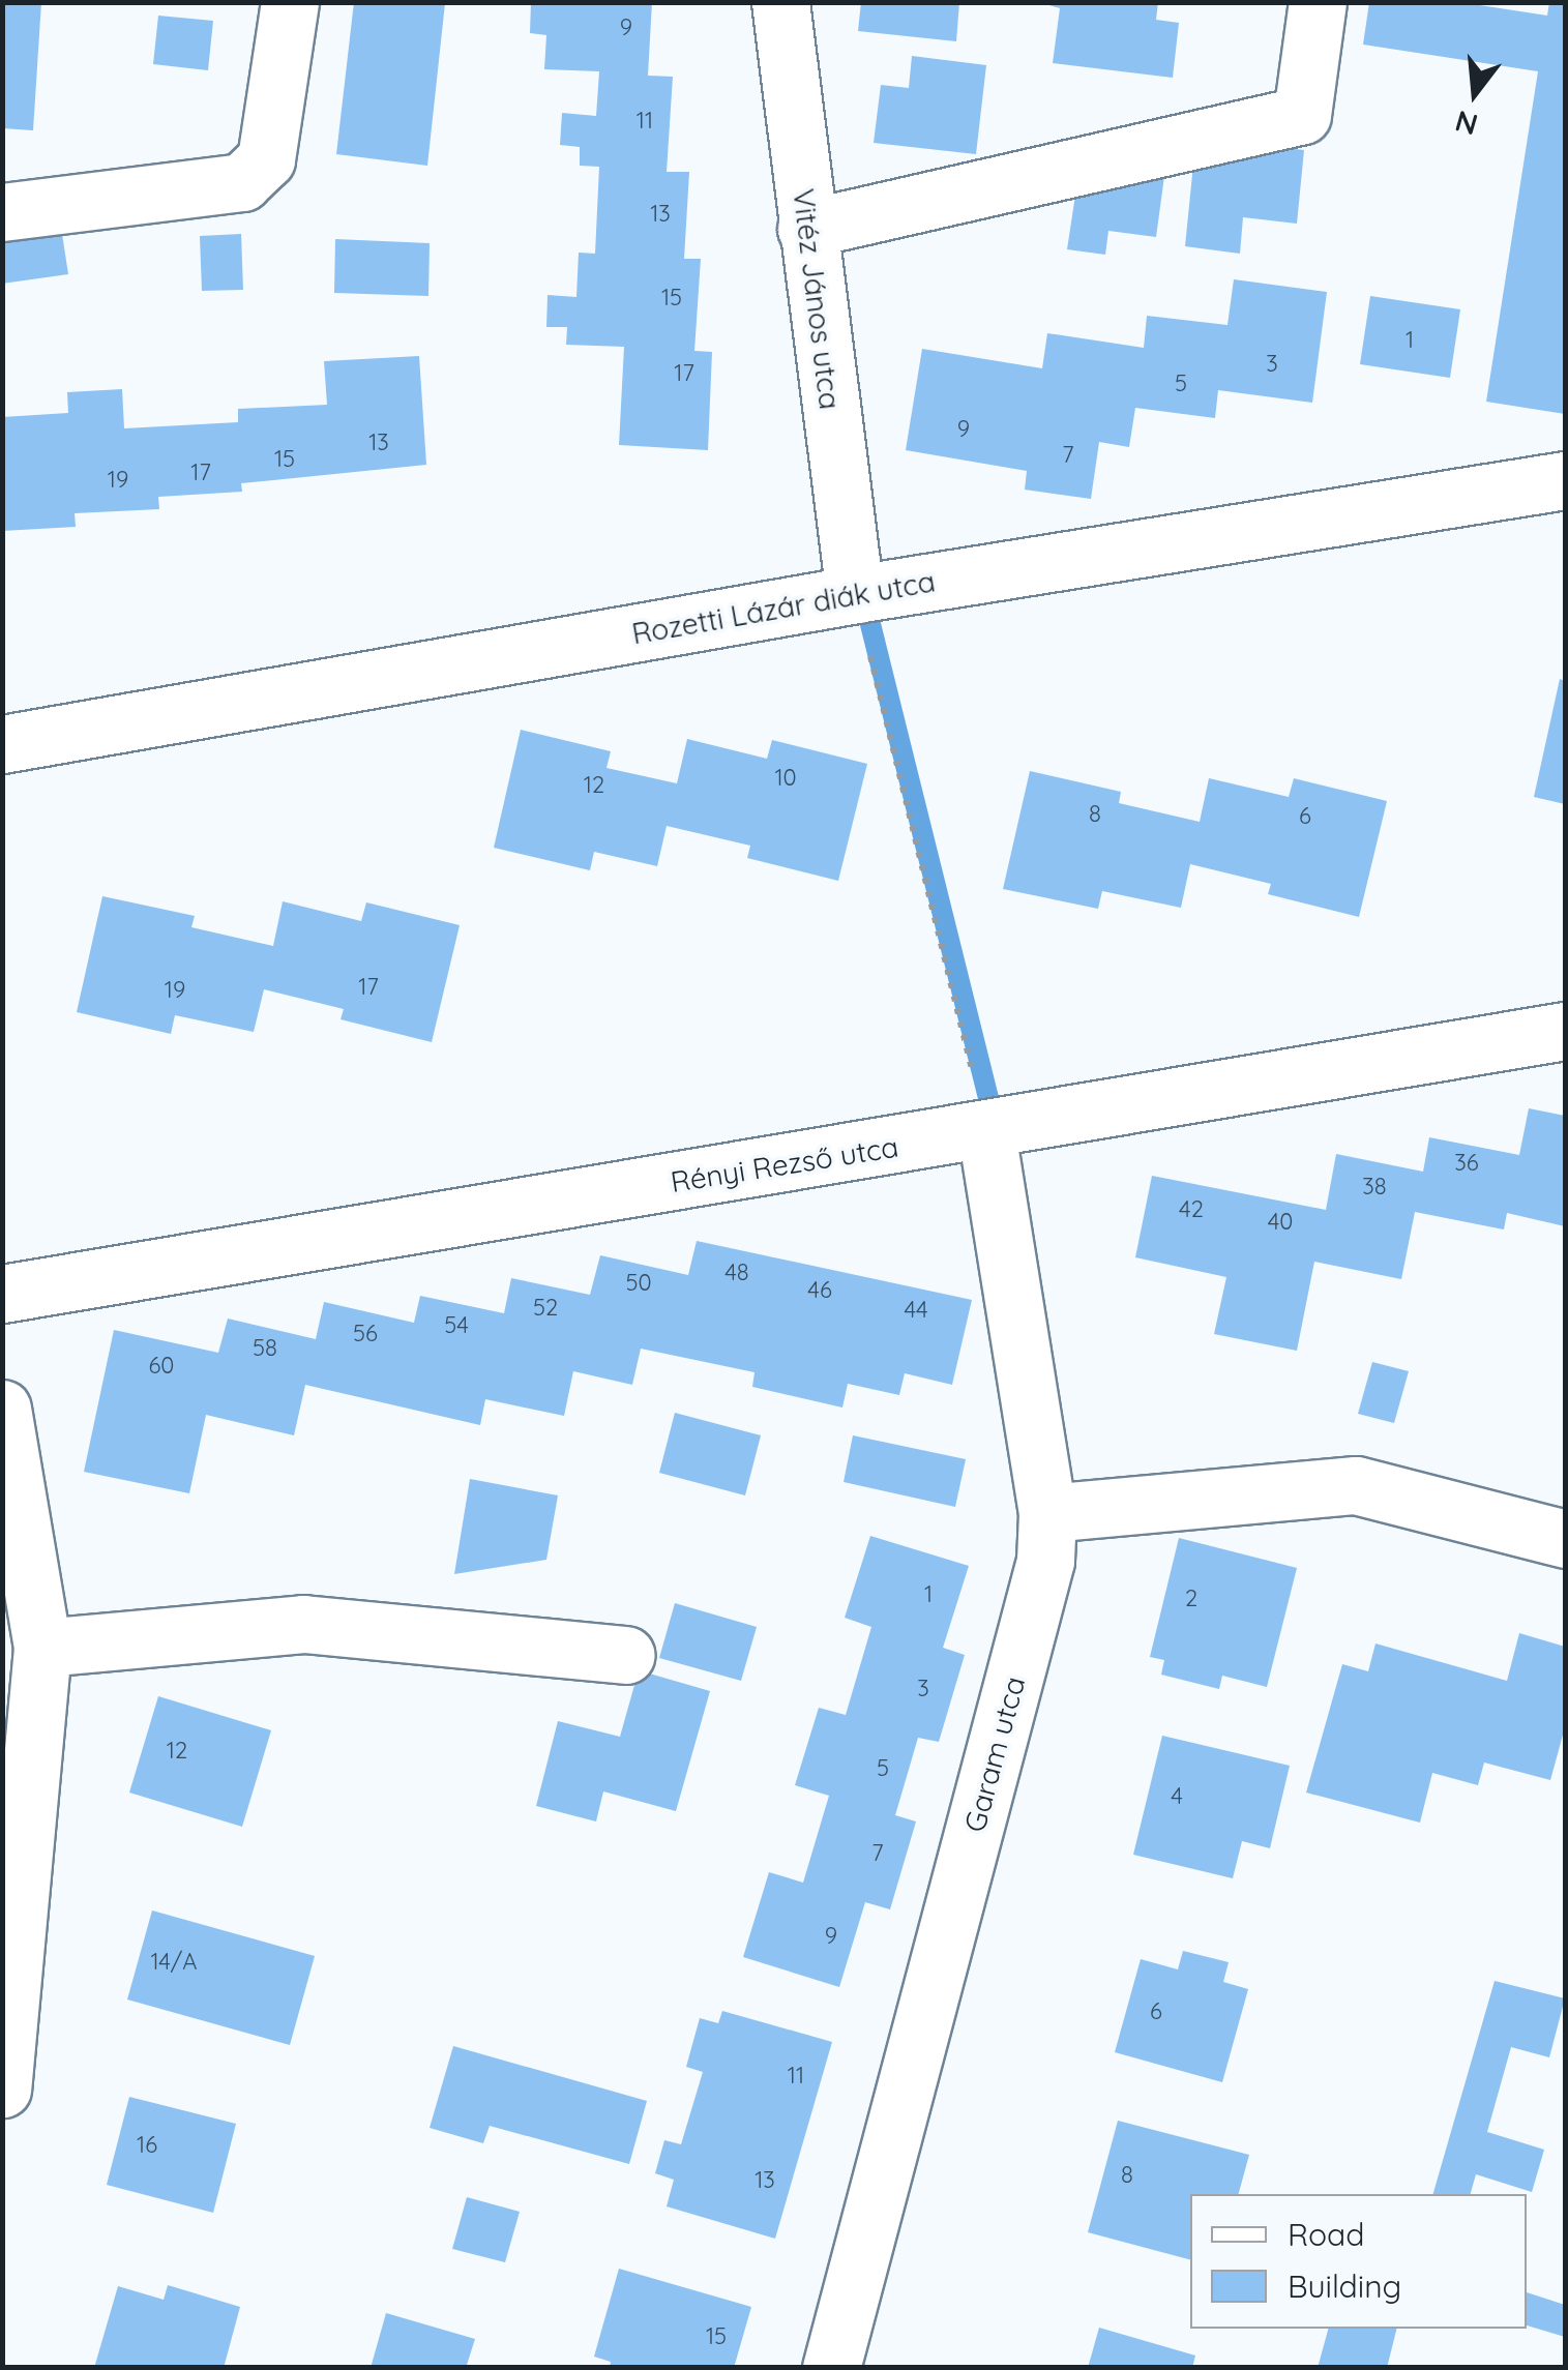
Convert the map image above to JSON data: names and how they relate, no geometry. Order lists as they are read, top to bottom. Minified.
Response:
{"streets":{"street":["Vitéz János utca","Rozetti Lázár diák utca","Rényi Rezső utca","Garam utca"]},"crossings":[["Vitéz János utca","Rozetti Lázár diák utca"],["Rényi Rezső utca","Garam utca"]],"house_numbers":["9","11","13","15","1","3","17","5","9","13","7","15","17","19","10","12","8","6","17","19","36","38","42","40","48","50","46","52","44","54","56","58","60","1","2","3","12","5","4","7","9","14/A","6","11","16","8","13","15"],"legend":["Road","Building"],"north":"bottom"}
